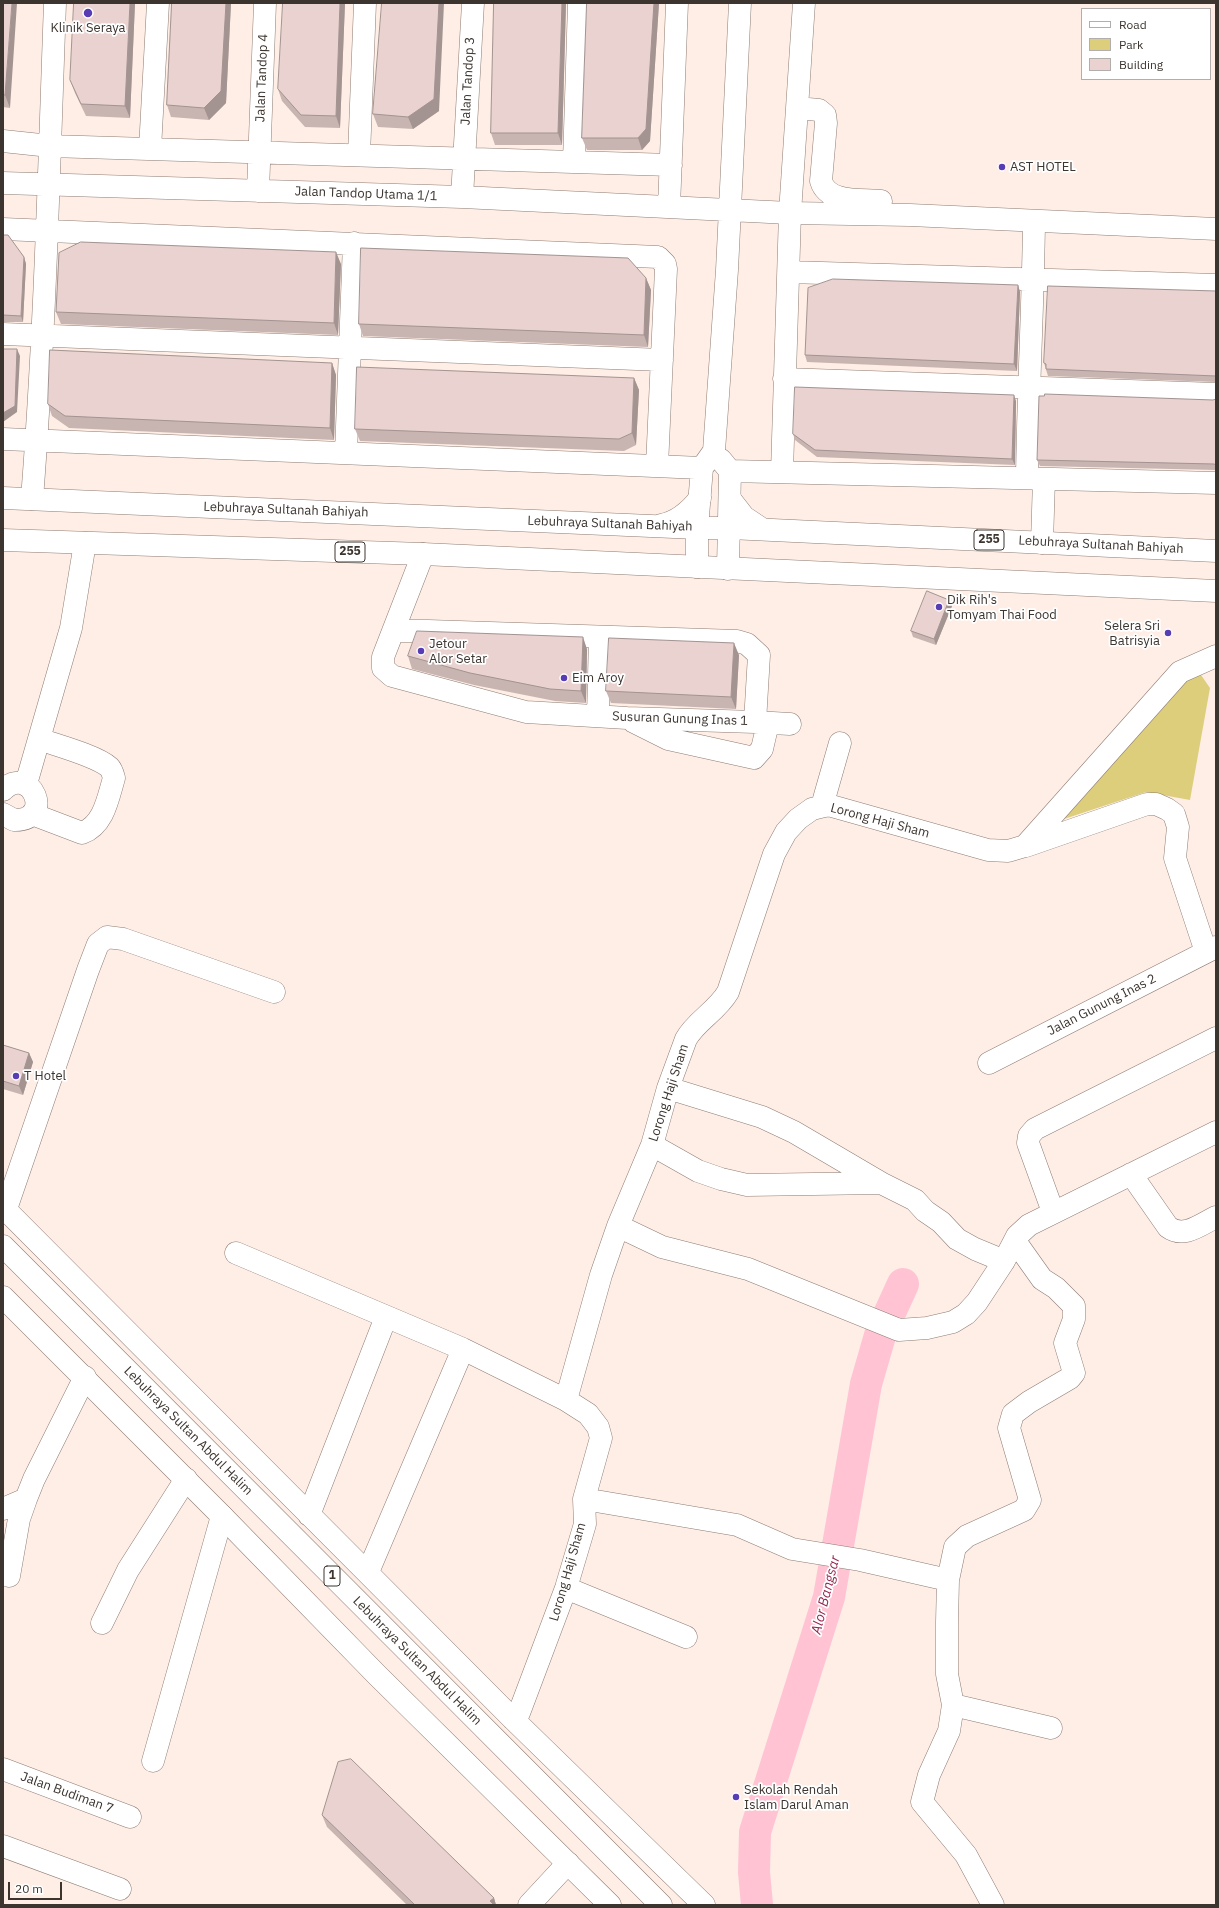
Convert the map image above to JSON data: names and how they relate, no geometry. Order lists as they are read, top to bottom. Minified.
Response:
{"streets":{"street":["Jalan Tandop 4","Jalan Tandop 3","Jalan Tandop Utama 1/1","Lebuhraya Sultanah Bahiyah","255","Susuran Gunung Inas 1","Lorong Haji Sham","Jalan Gunung Inas 2","Lebuhraya Sultan Abdul Halim","1","Jalan Budiman 7"]},"crossings":[["Jalan Tandop 4","Jalan Tandop Utama 1/1"],["Jalan Tandop 3","Jalan Tandop Utama 1/1"],["Lorong Haji Sham","Jalan Gunung Inas 2"]],"water":["Alor Bangsar"],"places":["Klinik Seraya","AST HOTEL","Dik Rih's Tomyam Thai Food","Selera Sri Batrisyia","Jetour Alor Setar","Eim Aroy","T Hotel","Sekolah Rendah Islam Darul Aman"],"legend":["Road","Park","Building"],"scale_bar":"20 m"}
